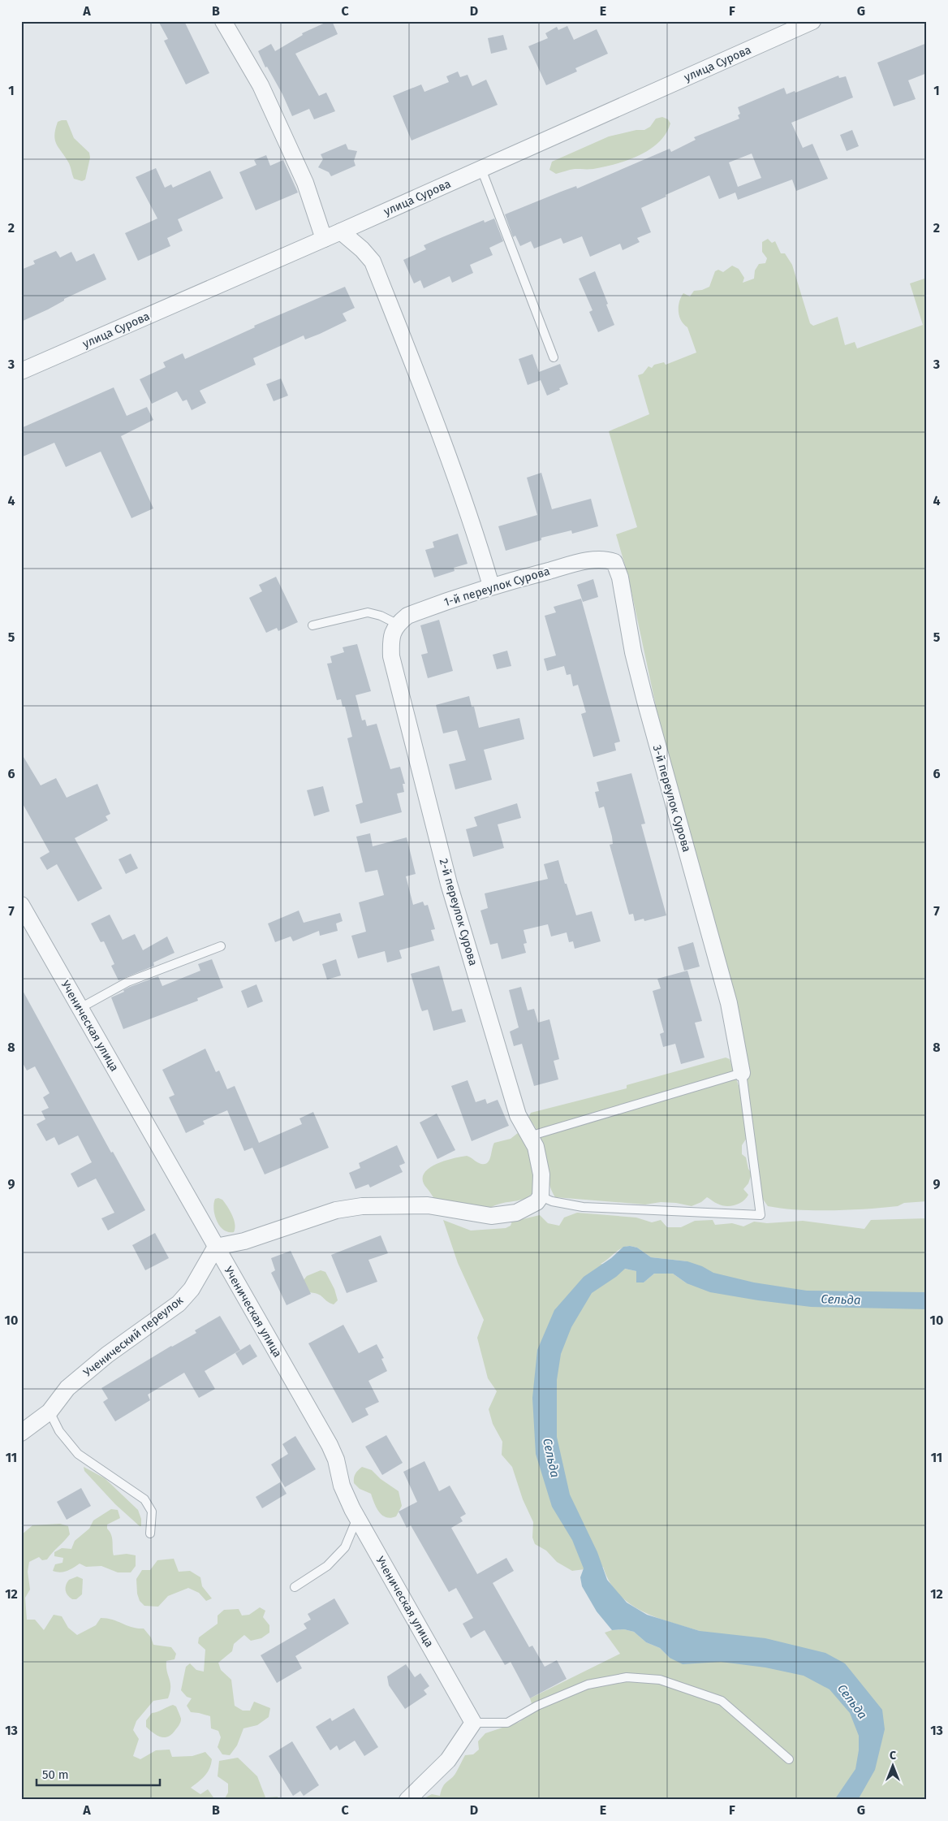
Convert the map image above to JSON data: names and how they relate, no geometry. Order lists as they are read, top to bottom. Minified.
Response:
{"streets":{"street":["улица Сурова","1-й переулок Сурова","3-й переулок Сурова","2-й переулок Сурова","Ученическая улица","Ученический переулок"]},"crossings":[["1-й переулок Сурова","3-й переулок Сурова"],["1-й переулок Сурова","2-й переулок Сурова"],["Ученическая улица","Ученический переулок"]],"water":["Сельда"],"scale_bar":"50 m","north":"top","grid":{"columns":["A","B","C","D","E","F","G"],"rows":["1","2","3","4","5","6","7","8","9","10","11","12","13"]}}
